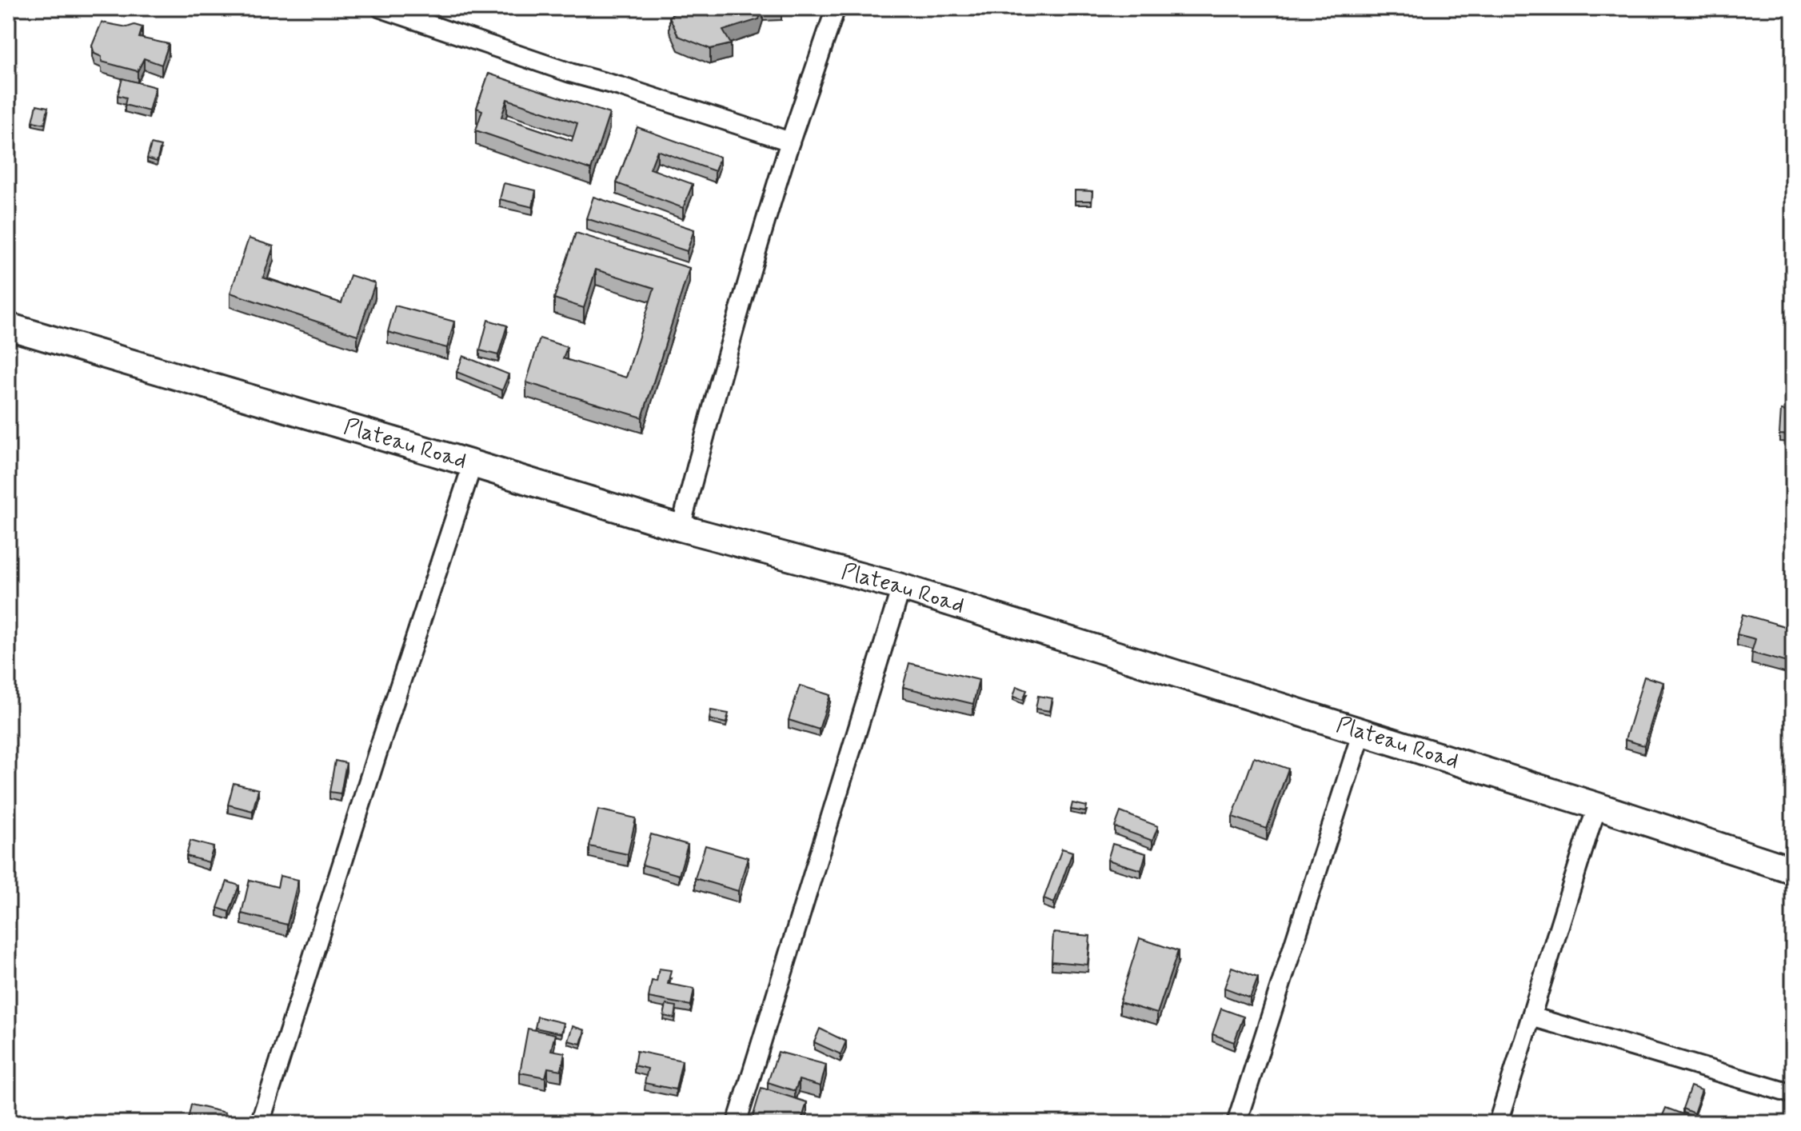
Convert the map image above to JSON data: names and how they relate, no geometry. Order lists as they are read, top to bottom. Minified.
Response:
{"streets":{"street":["Plateau Road"]}}
